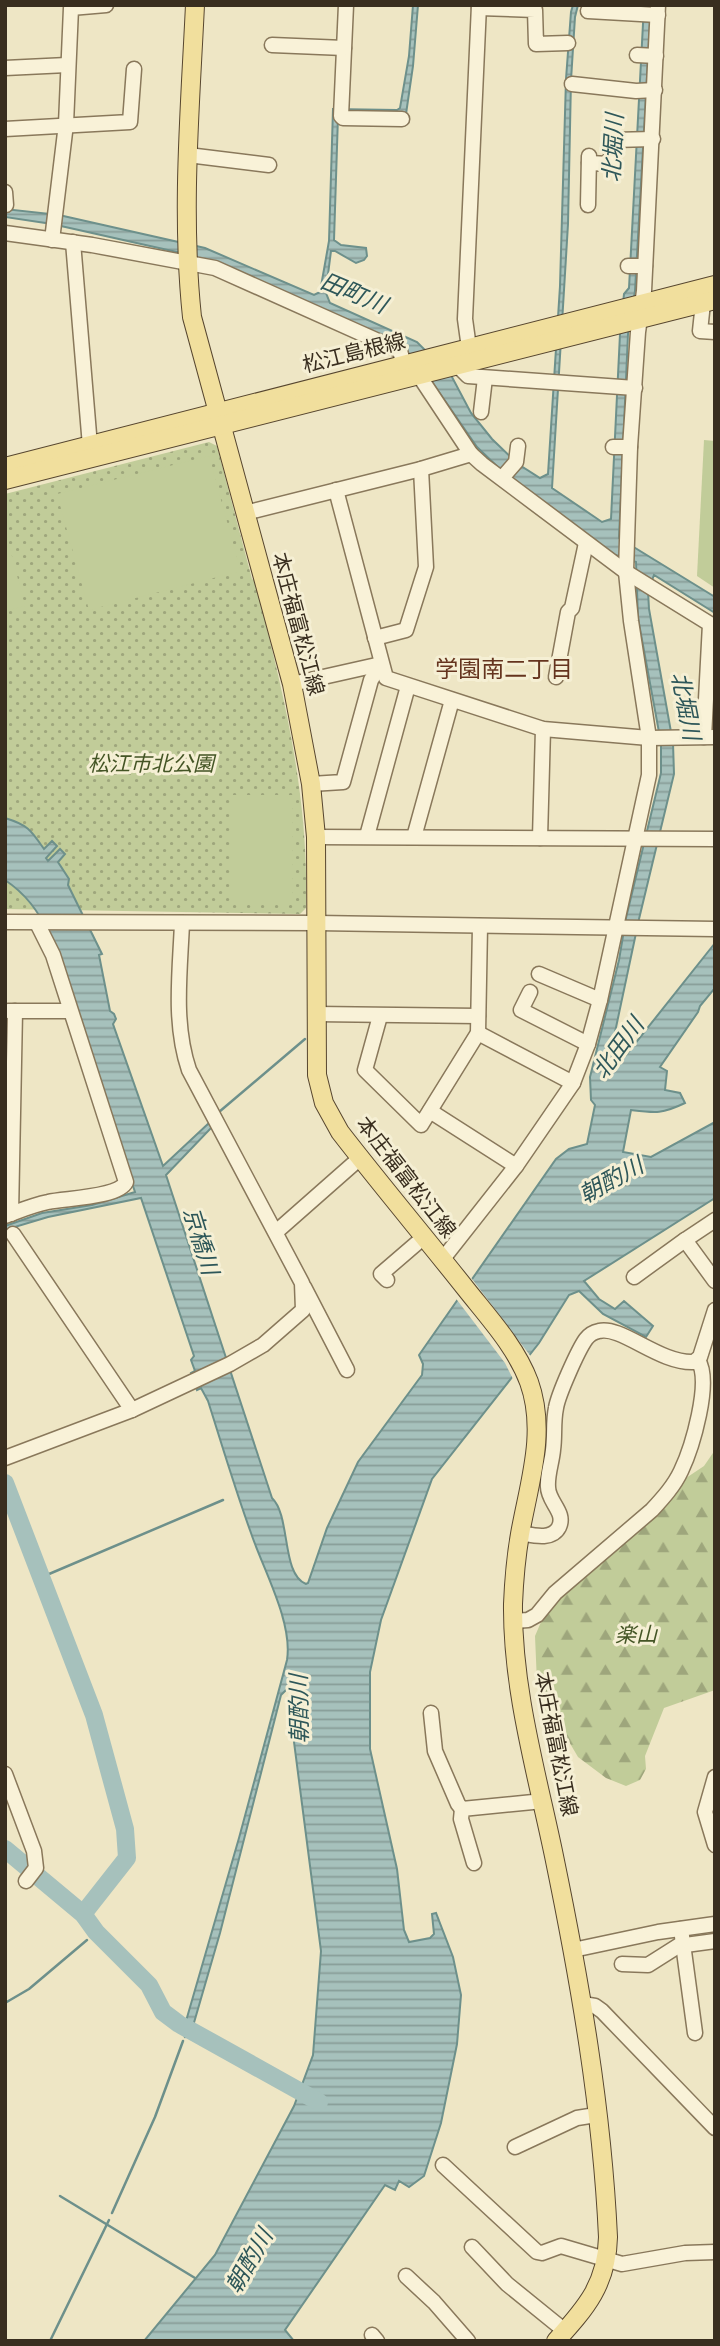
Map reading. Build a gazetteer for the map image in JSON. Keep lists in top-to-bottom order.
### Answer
{
  "streets": {
    "main road": ["松江島根線", "本庄福富松江線"]
  },
  "crossings": [
    ["松江島根線", "本庄福富松江線"]
  ],
  "districts": ["学園南二丁目"],
  "water": [
    "北堀川",
    "田町川",
    "北田川",
    "朝酌川",
    "京橋川"
  ],
  "parks": ["松江市北公園", "楽山"]
}
